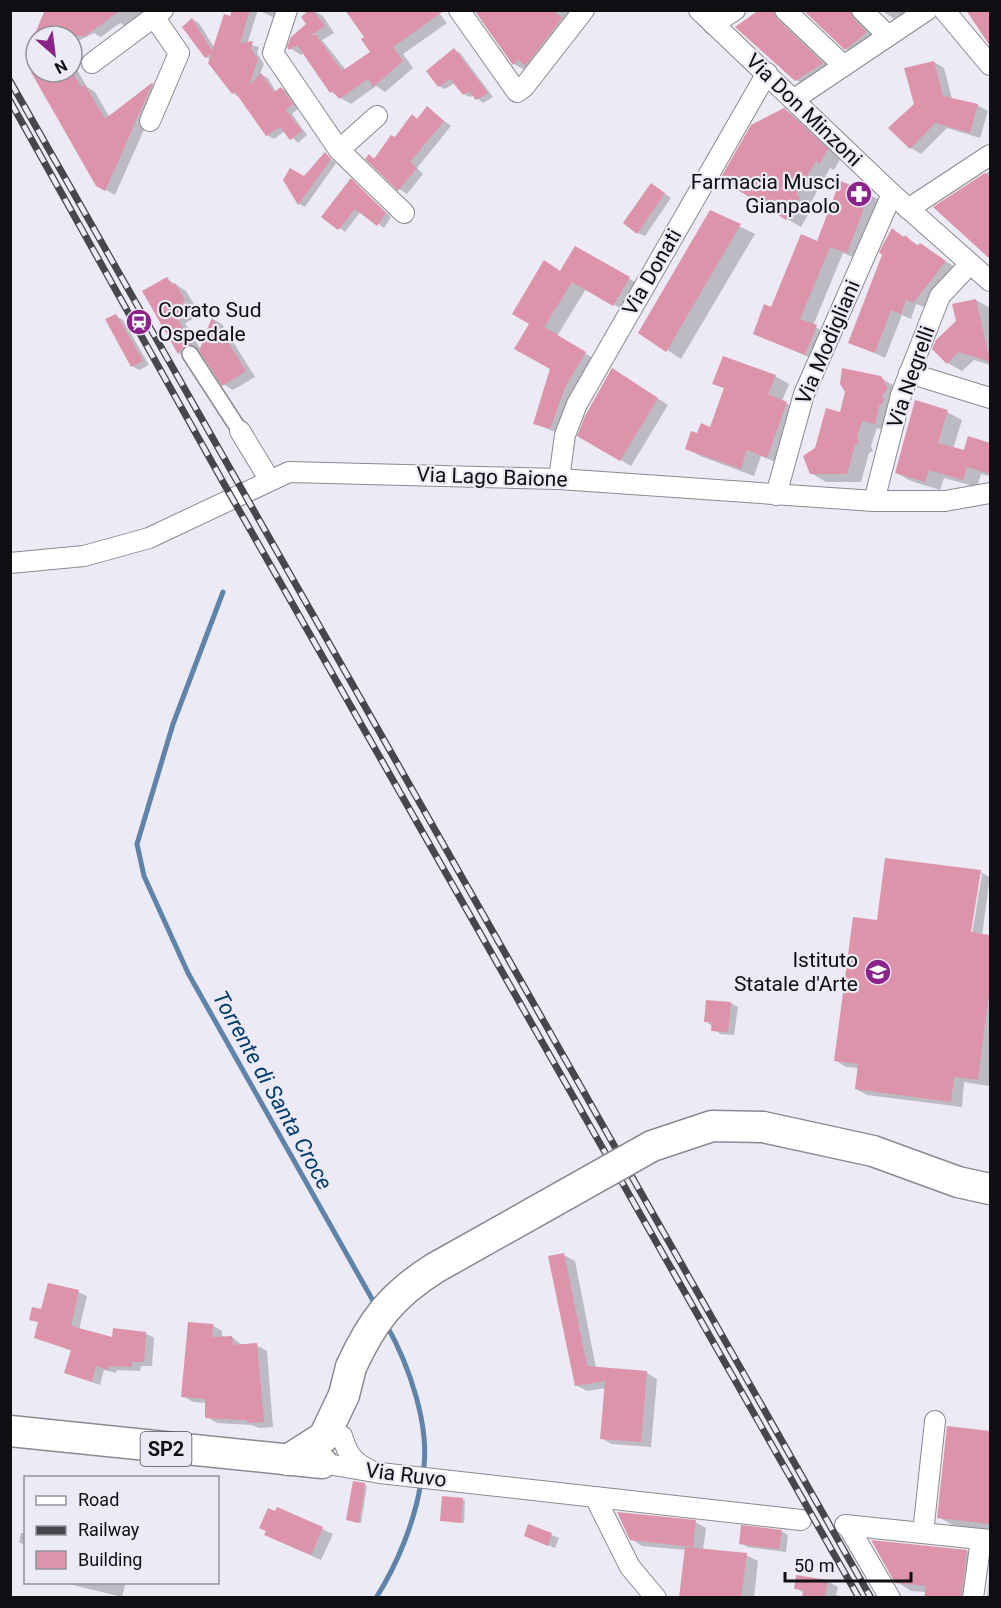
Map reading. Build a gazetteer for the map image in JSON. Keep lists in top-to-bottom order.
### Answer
{
  "streets": {
    "main road": ["SP2", "Via Ruvo"],
    "street": [
      "Via Don Minzoni",
      "Via Donati",
      "Via Modigliani",
      "Via Negrelli",
      "Via Lago Baione"
    ]
  },
  "crossings": [
    ["Via Don Minzoni", "Via Donati"],
    ["Via Don Minzoni", "Via Modigliani"],
    ["Via Don Minzoni", "Via Negrelli"],
    ["Via Donati", "Via Lago Baione"],
    ["Via Modigliani", "Via Lago Baione"],
    ["Via Negrelli", "Via Lago Baione"]
  ],
  "water": ["Torrente di Santa Croce"],
  "places": {
    "pharmacy": ["Farmacia Musci Gianpaolo"],
    "station": ["Corato Sud Ospedale"],
    "school or university": ["Istituto Statale d'Arte"]
  },
  "legend": ["Road", "Railway", "Building"],
  "scale_bar": "50 m",
  "north": "bottom right"
}
